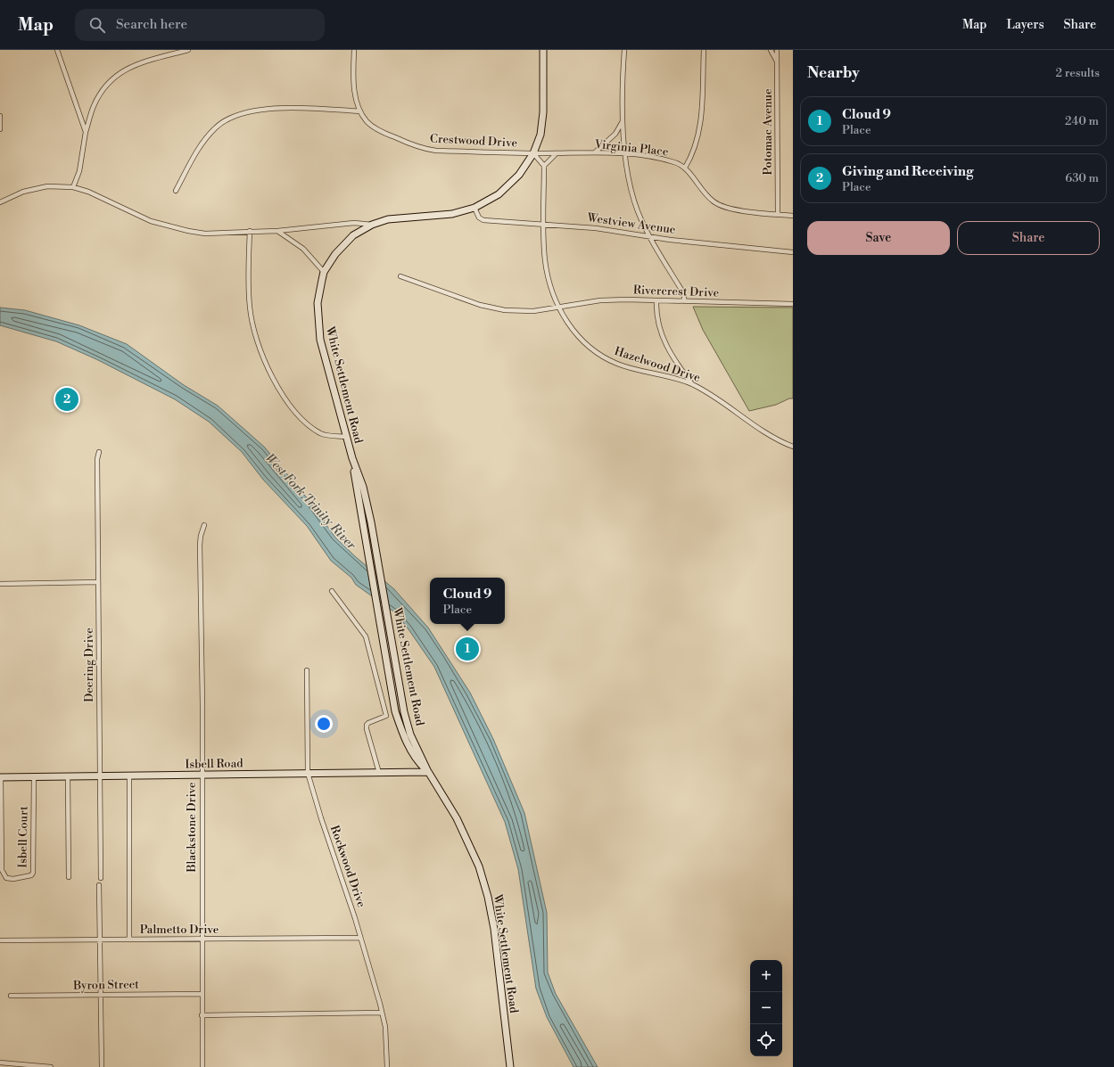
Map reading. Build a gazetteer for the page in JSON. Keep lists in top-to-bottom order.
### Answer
{
  "streets": {
    "main road": ["White Settlement Road", "Isbell Road"],
    "street": [
      "Potomac Avenue",
      "Crestwood Drive",
      "Virginia Place",
      "Westview Avenue",
      "Rivercrest Drive",
      "Hazelwood Drive",
      "Deering Drive",
      "Blackstone Drive",
      "Isbell Court",
      "Rockwood Drive",
      "Palmetto Drive",
      "Byron Street"
    ]
  },
  "crossings": [
    ["Potomac Avenue", "Virginia Place"],
    ["Crestwood Drive", "Virginia Place"],
    ["Crestwood Drive", "White Settlement Road"],
    ["Virginia Place", "White Settlement Road"],
    ["Westview Avenue", "Hazelwood Drive"],
    ["Westview Avenue", "White Settlement Road"],
    ["Rivercrest Drive", "Hazelwood Drive"],
    ["White Settlement Road", "Isbell Road"],
    ["Deering Drive", "Isbell Road"],
    ["Isbell Road", "Blackstone Drive"],
    ["Isbell Road", "Isbell Court"],
    ["Isbell Road", "Rockwood Drive"],
    ["Blackstone Drive", "Palmetto Drive"],
    ["Blackstone Drive", "Byron Street"],
    ["Rockwood Drive", "Palmetto Drive"]
  ],
  "water": ["West Fork Trinity River"],
  "page": {
    "header": "Map",
    "search": "Search here",
    "nav": ["Map", "Layers", "Share"],
    "heading": ["Nearby", "2 results"],
    "list": [
      {
        "mark": "1",
        "name": "Cloud 9",
        "note": "Place",
        "value": "240 m"
      },
      {
        "mark": "2",
        "name": "Giving and Receiving",
        "note": "Place",
        "value": "630 m"
      }
    ],
    "buttons": ["Save", "Share"],
    "pins": ["2", "1"],
    "popup": ["Cloud 9", "Place"],
    "map_buttons": ["+", "−"]
  }
}
